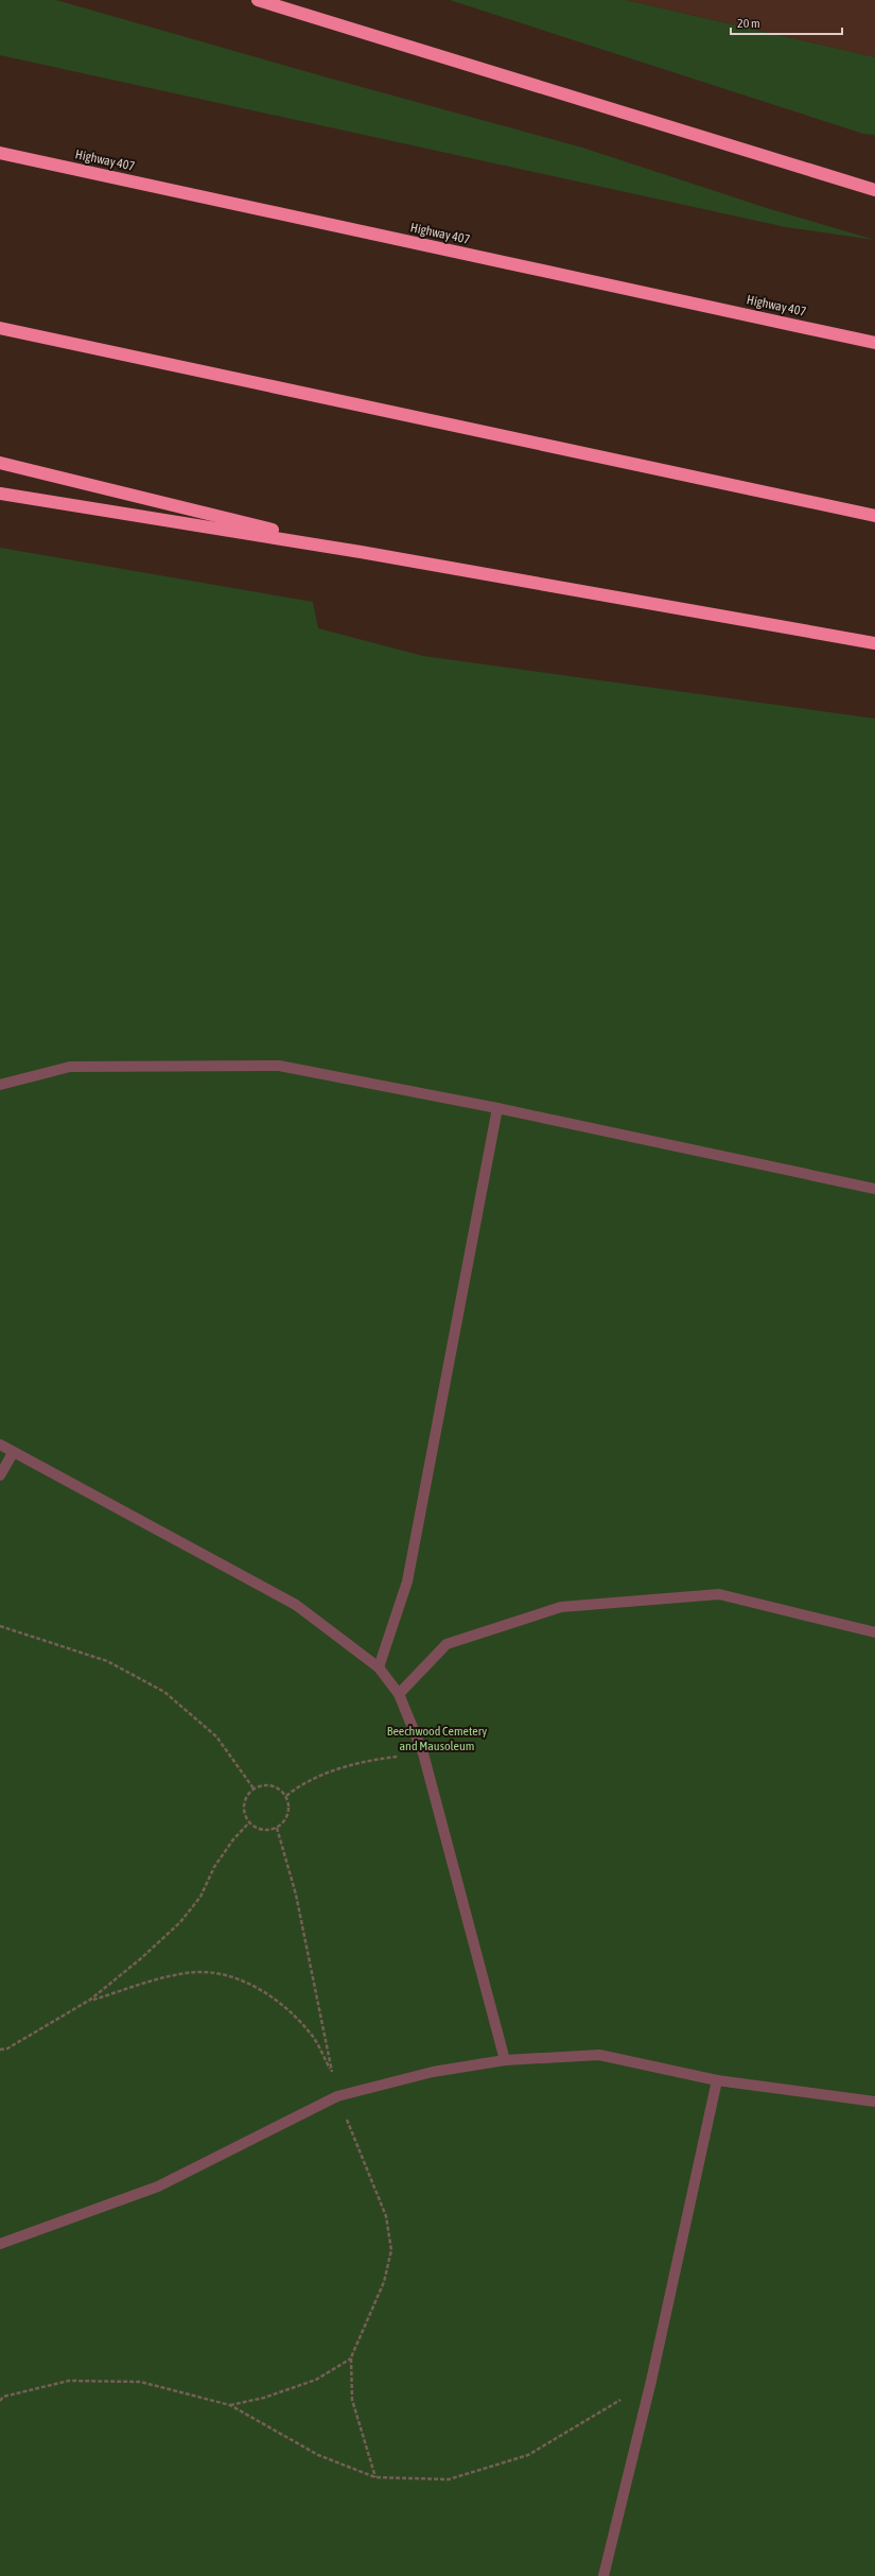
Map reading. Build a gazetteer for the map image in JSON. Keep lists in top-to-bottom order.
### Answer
{
  "streets": {
    "highway": ["Highway 407"]
  },
  "parks": ["Beechwood Cemetery and Mausoleum"],
  "scale_bar": "20 m"
}
